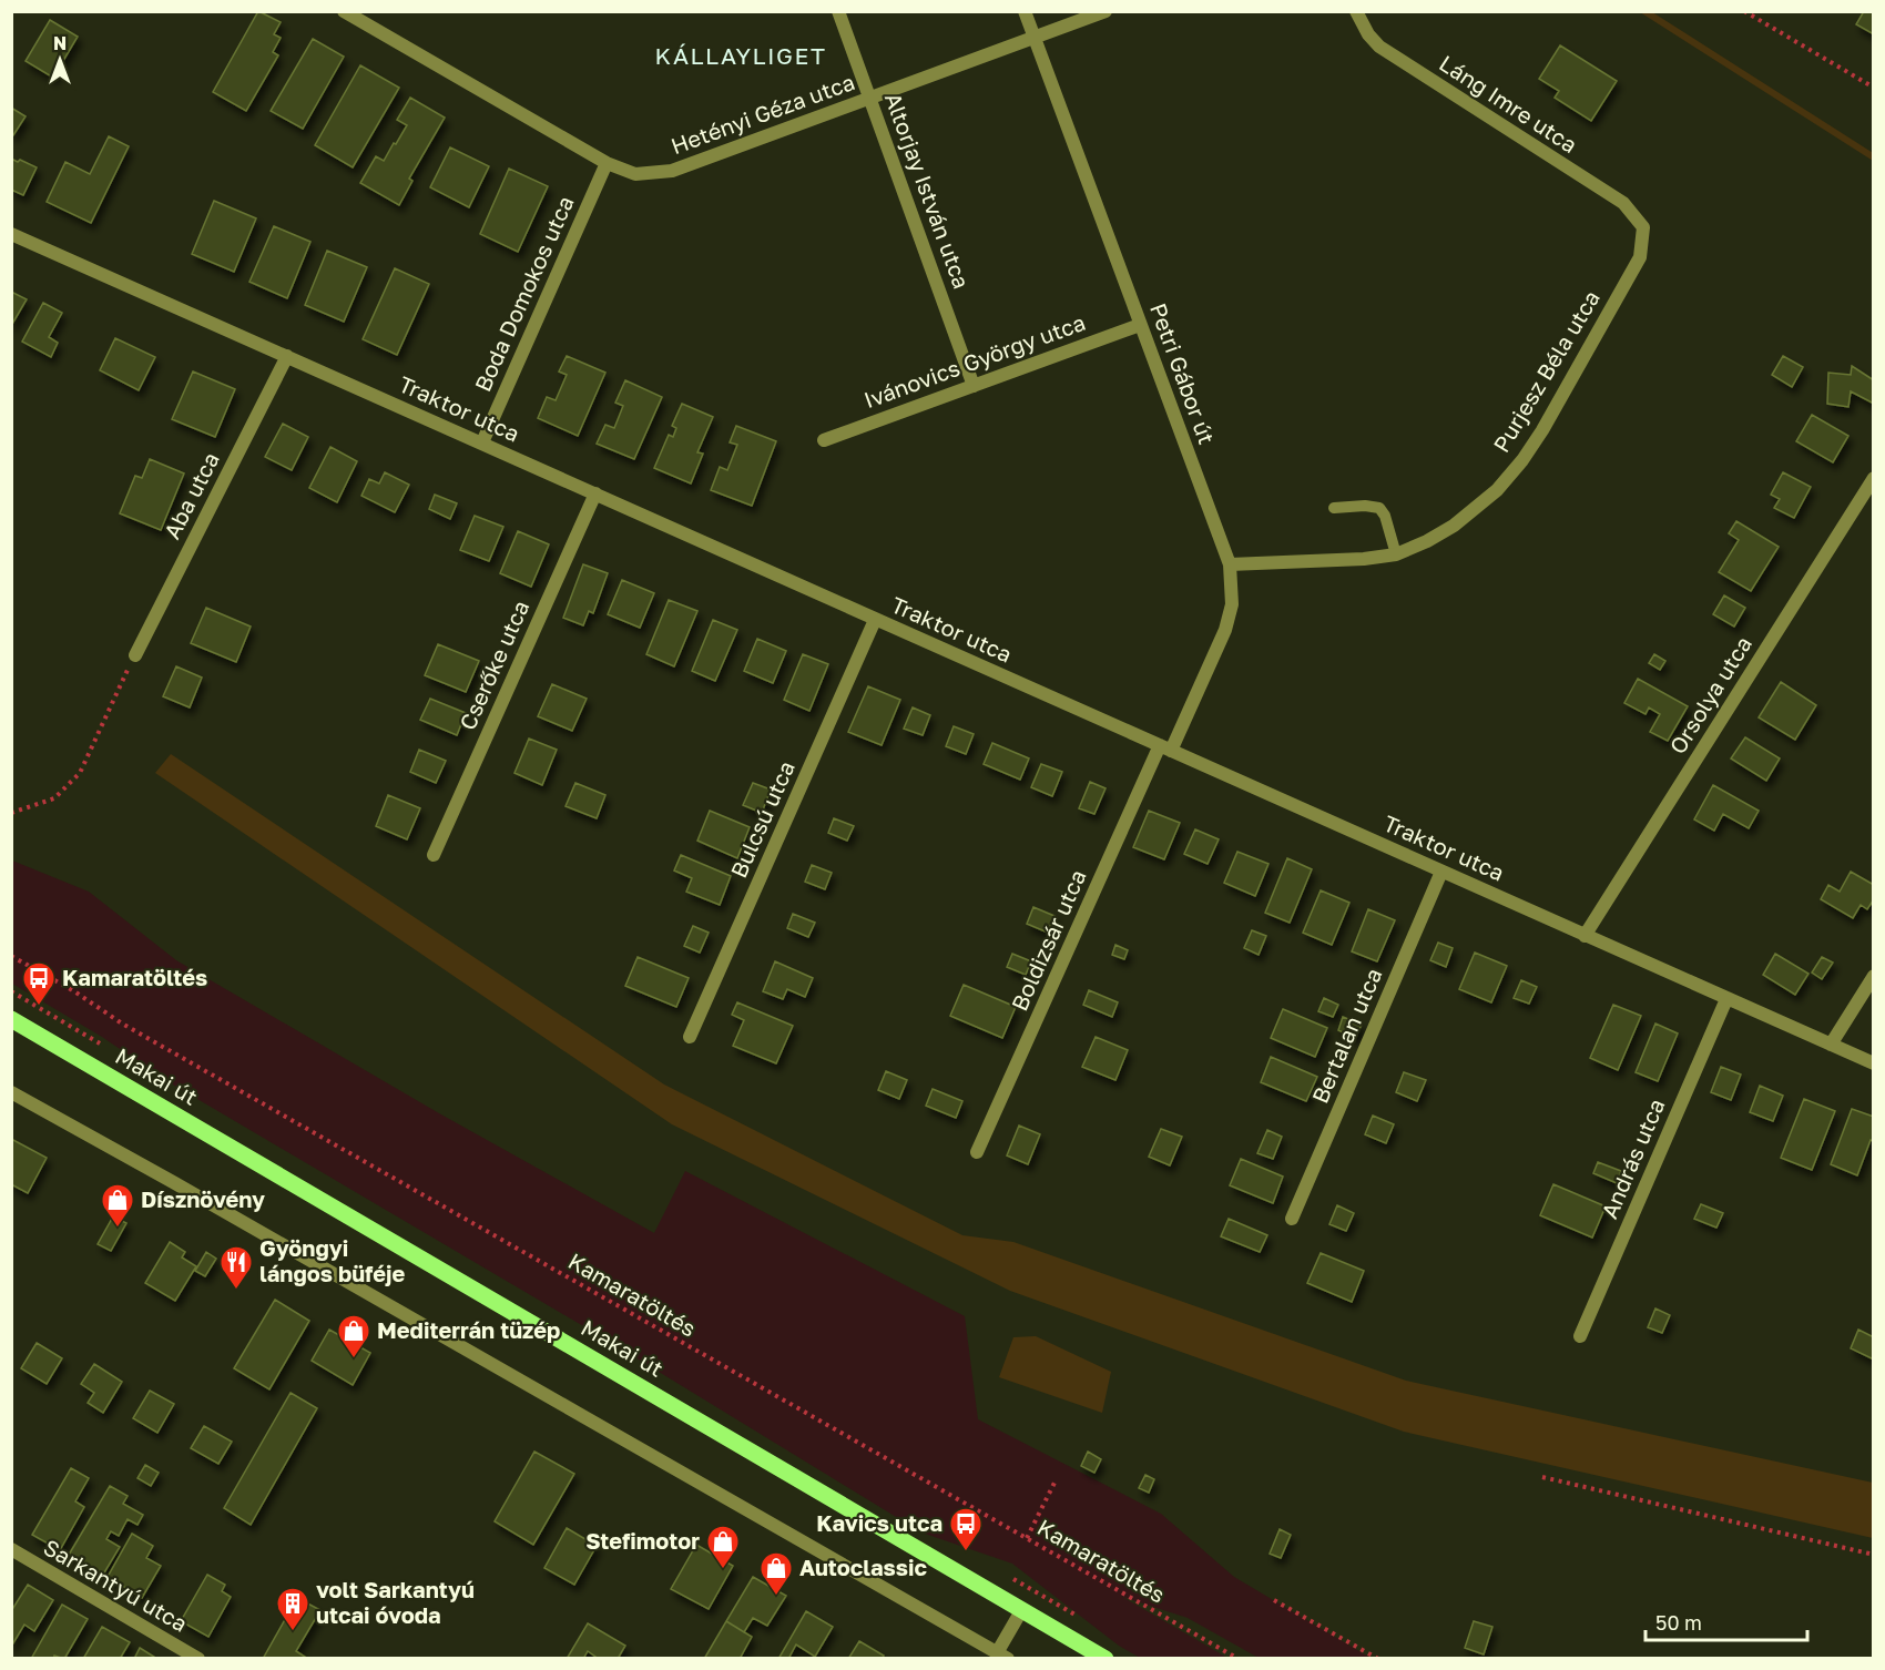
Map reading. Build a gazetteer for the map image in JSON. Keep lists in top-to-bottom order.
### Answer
{
  "streets": {
    "main road": ["Makai út"],
    "street": [
      "Láng Imre utca",
      "Hetényi Géza utca",
      "Altorjay István utca",
      "Boda Domokos utca",
      "Ivánovics György utca",
      "Purjesz Béla utca",
      "Petri Gábor út",
      "Traktor utca",
      "Aba utca",
      "Cserőke utca",
      "Orsolya utca",
      "Bulcsú utca",
      "Boldizsár utca",
      "Bertalan utca",
      "András utca",
      "Sarkantyú utca"
    ],
    "path": ["Kamaratöltés"]
  },
  "crossings": [
    ["Láng Imre utca", "Purjesz Béla utca"],
    ["Hetényi Géza utca", "Altorjay István utca"],
    ["Hetényi Géza utca", "Boda Domokos utca"],
    ["Hetényi Géza utca", "Petri Gábor út"],
    ["Altorjay István utca", "Ivánovics György utca"],
    ["Boda Domokos utca", "Traktor utca"],
    ["Ivánovics György utca", "Petri Gábor út"],
    ["Purjesz Béla utca", "Petri Gábor út"],
    ["Petri Gábor út", "Traktor utca"],
    ["Petri Gábor út", "Boldizsár utca"],
    ["Traktor utca", "Aba utca"],
    ["Traktor utca", "Cserőke utca"],
    ["Traktor utca", "Orsolya utca"],
    ["Traktor utca", "Bulcsú utca"],
    ["Traktor utca", "Boldizsár utca"],
    ["Traktor utca", "Bertalan utca"],
    ["Traktor utca", "András utca"]
  ],
  "districts": ["KÁLLAYLIGET"],
  "places": {
    "bus stop": ["Kamaratöltés", "Kavics utca"],
    "shop": [
      "Dísznövény",
      "Mediterrán tüzép",
      "Stefimotor",
      "Autoclassic"
    ],
    "restaurant": ["Gyöngyi lángos büféje"],
    "building": ["volt Sarkantyú utcai óvoda"]
  },
  "scale_bar": "50 m",
  "north": "top"
}
